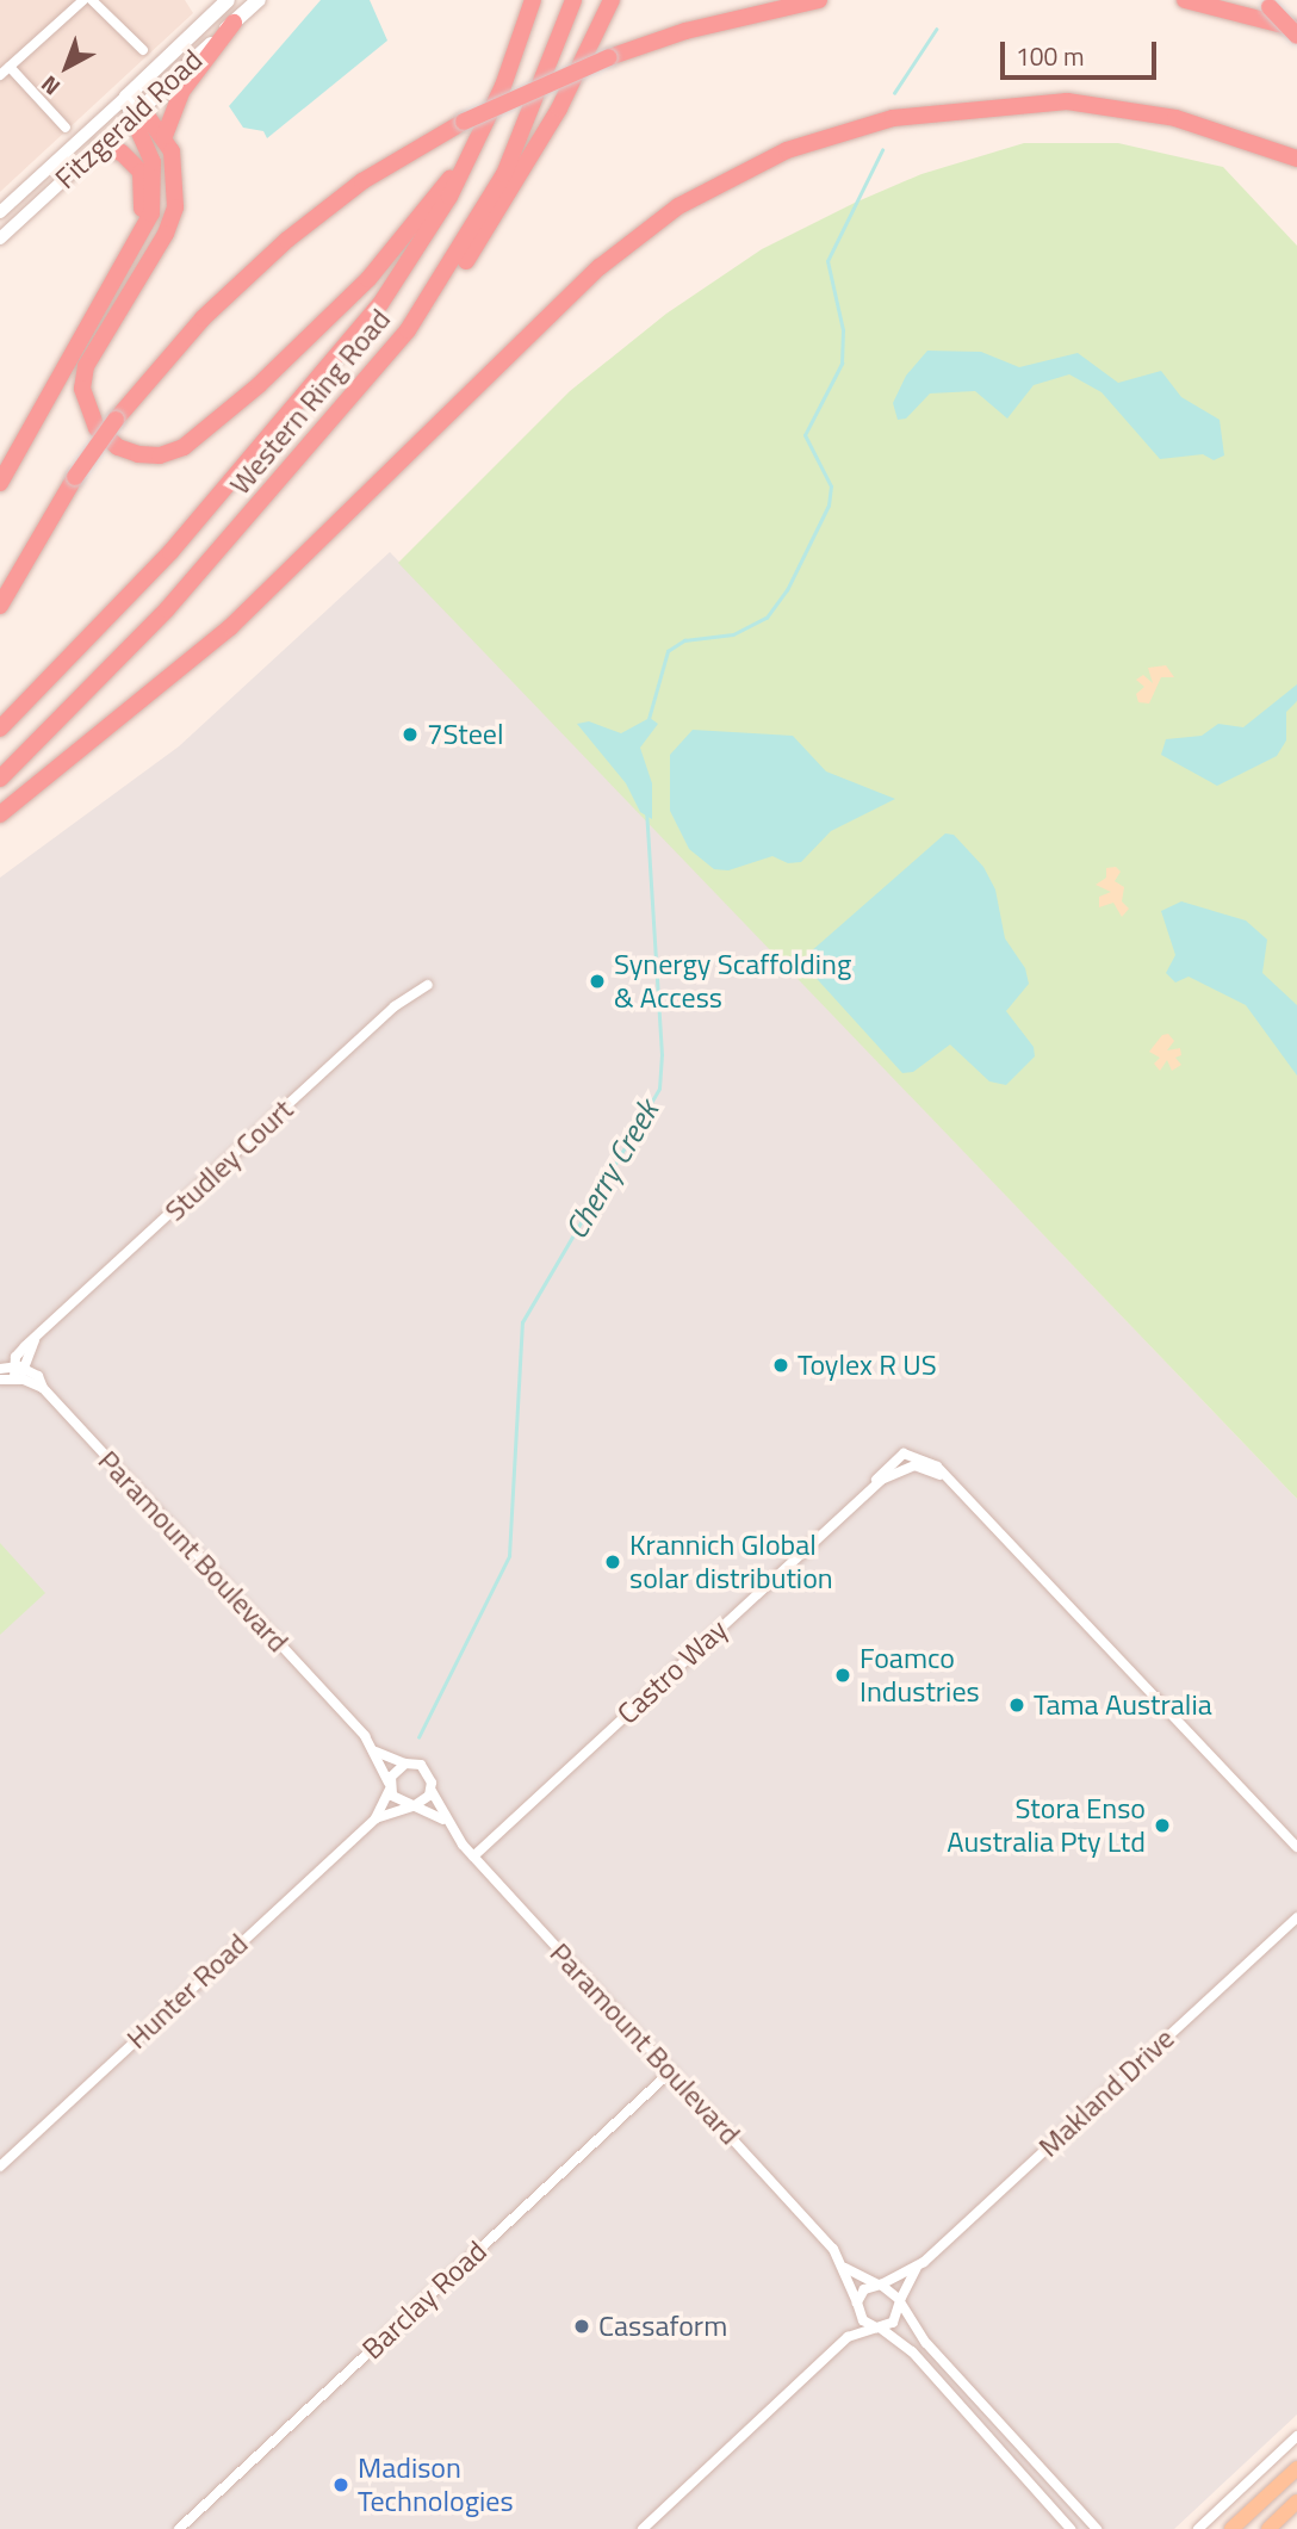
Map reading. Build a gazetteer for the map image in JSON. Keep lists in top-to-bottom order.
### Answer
{
  "streets": {
    "highway": ["Western Ring Road"],
    "main road": ["Fitzgerald Road"],
    "street": [
      "Studley Court",
      "Paramount Boulevard",
      "Castro Way",
      "Hunter Road",
      "Makland Drive",
      "Barclay Road"
    ]
  },
  "crossings": [
    ["Studley Court", "Paramount Boulevard"],
    ["Paramount Boulevard", "Castro Way"],
    ["Paramount Boulevard", "Hunter Road"],
    ["Paramount Boulevard", "Makland Drive"],
    ["Paramount Boulevard", "Barclay Road"]
  ],
  "water": ["Cherry Creek"],
  "places": [
    "7Steel",
    "Synergy Scaffolding & Access",
    "Toylex R US",
    "Krannich Global solar distribution",
    "Foamco Industries",
    "Tama Australia",
    "Stora Enso Australia Pty Ltd",
    "Cassaform",
    "Madison Technologies"
  ],
  "scale_bar": "100 m",
  "north": "bottom left"
}
